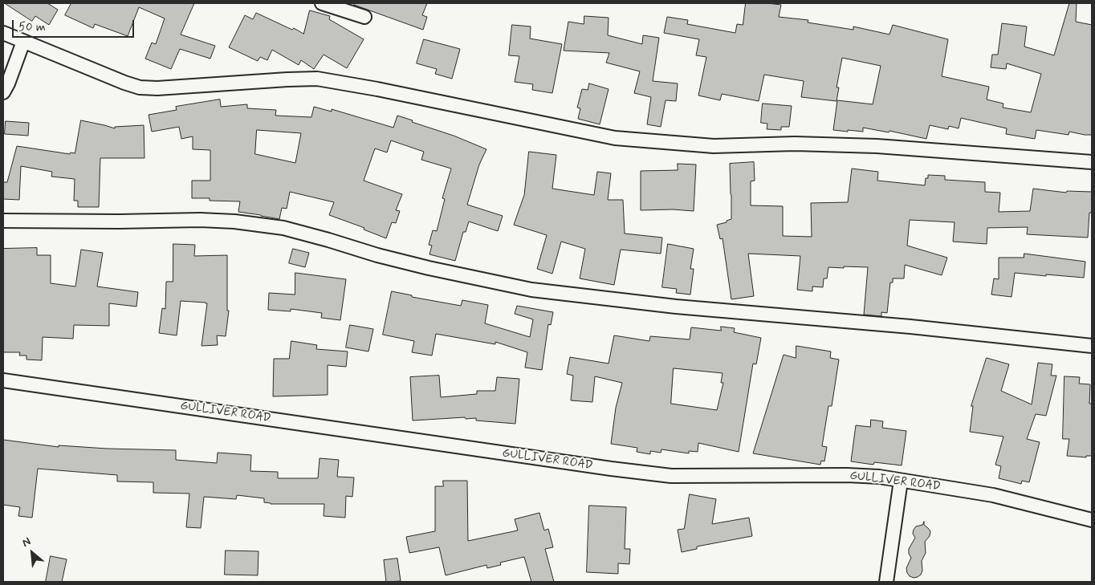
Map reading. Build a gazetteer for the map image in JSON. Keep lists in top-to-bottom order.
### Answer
{
  "streets": {
    "street": ["GULLIVER ROAD"]
  },
  "scale_bar": "50 m",
  "north": "top left"
}
